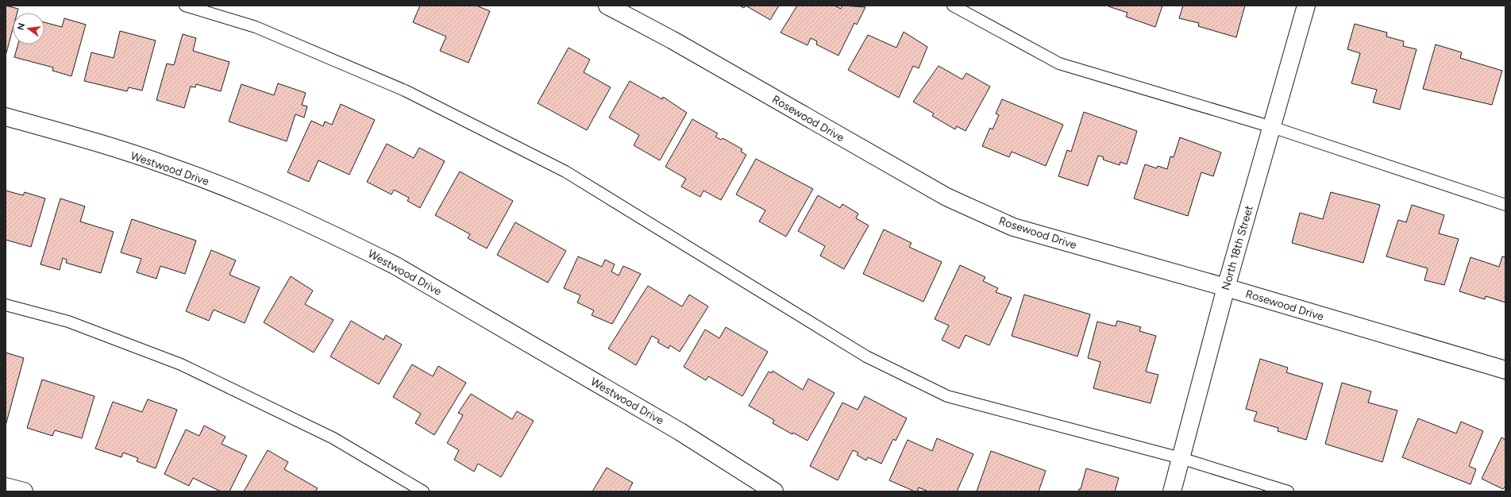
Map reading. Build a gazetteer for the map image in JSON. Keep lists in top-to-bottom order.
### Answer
{
  "streets": {
    "street": ["Rosewood Drive", "Westwood Drive", "North 18th Street"]
  },
  "crossings": [
    ["Rosewood Drive", "North 18th Street"]
  ],
  "north": "left"
}
